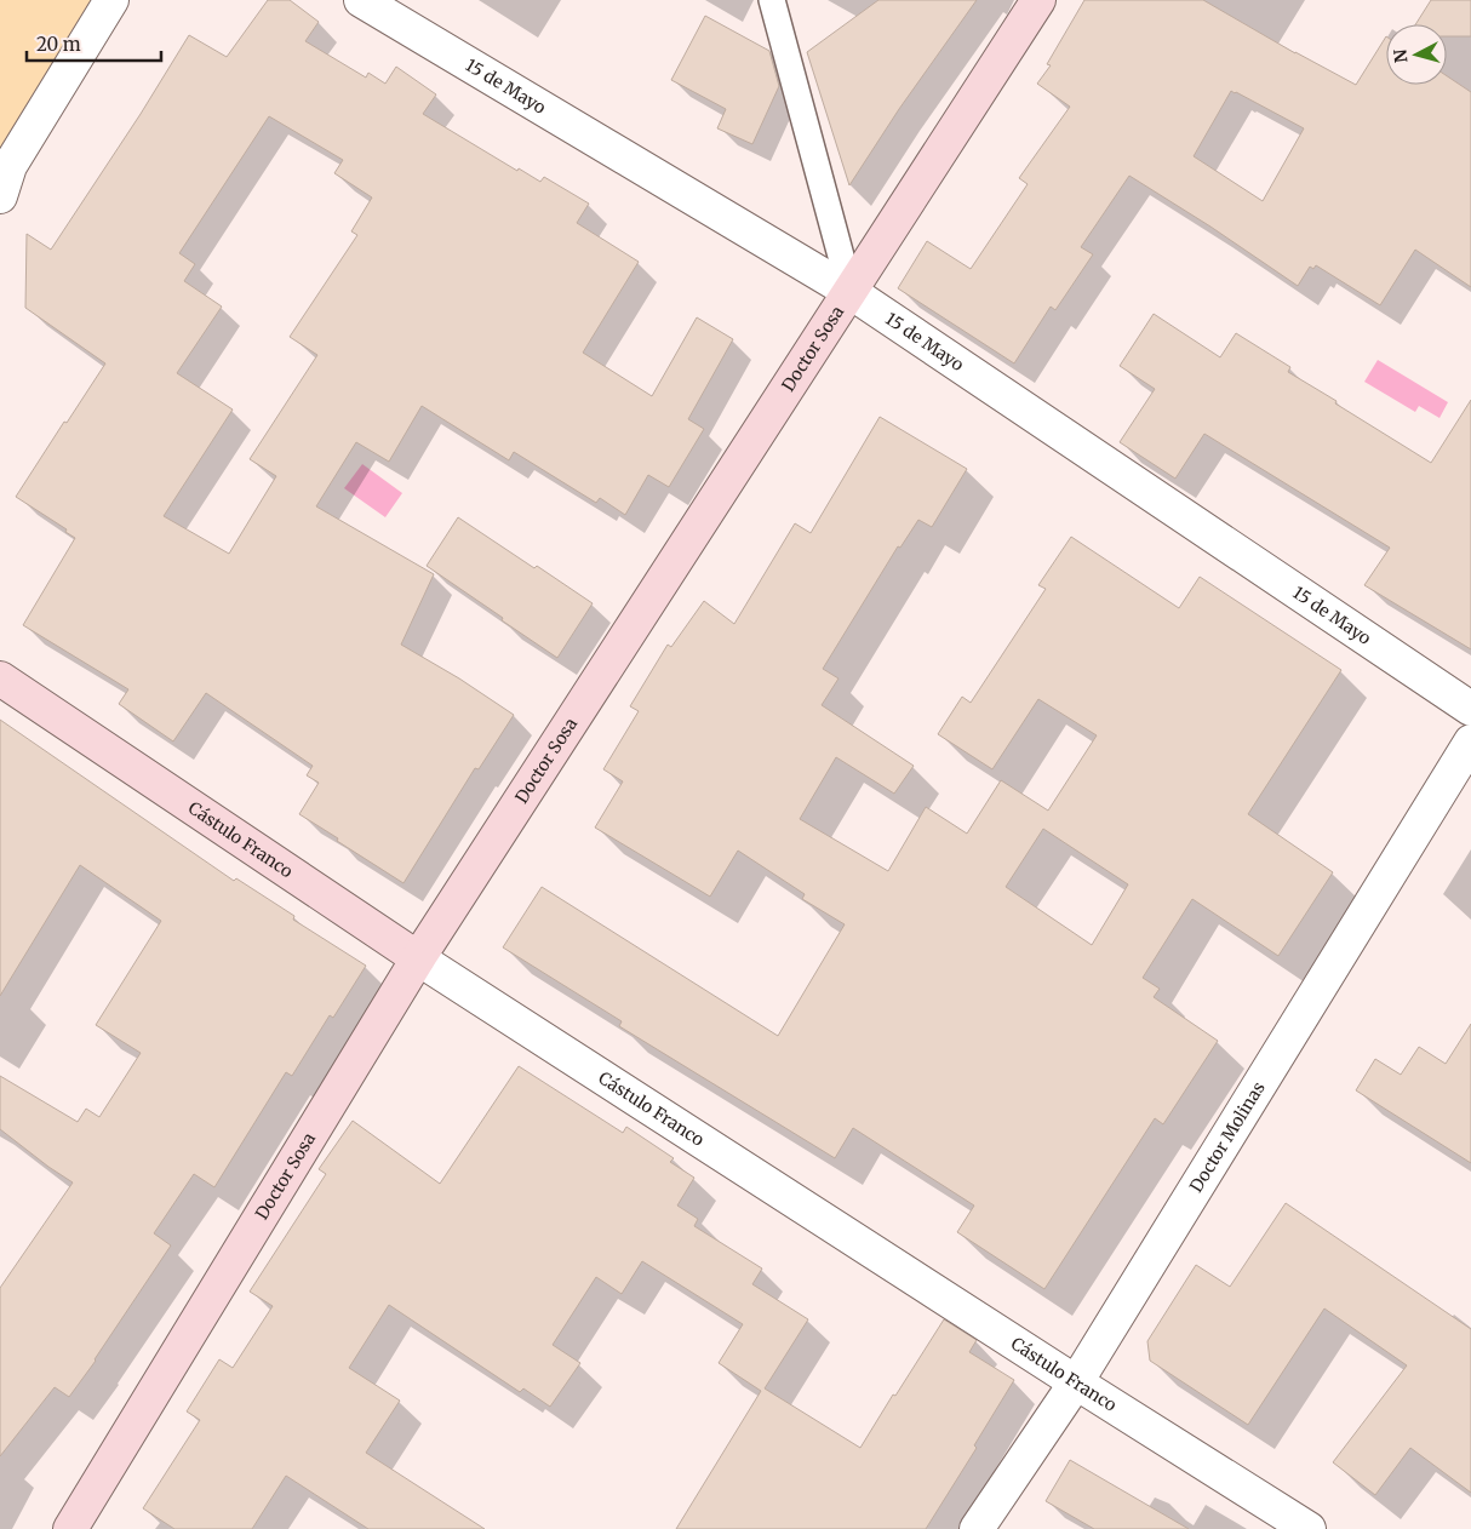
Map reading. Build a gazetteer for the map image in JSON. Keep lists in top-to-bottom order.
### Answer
{
  "streets": {
    "street": [
      "15 de Mayo",
      "Doctor Sosa",
      "Cástulo Franco",
      "Doctor Molinas"
    ]
  },
  "crossings": [
    ["15 de Mayo", "Doctor Sosa"],
    ["Doctor Sosa", "Cástulo Franco"],
    ["Cástulo Franco", "Doctor Molinas"]
  ],
  "scale_bar": "20 m",
  "north": "left"
}
